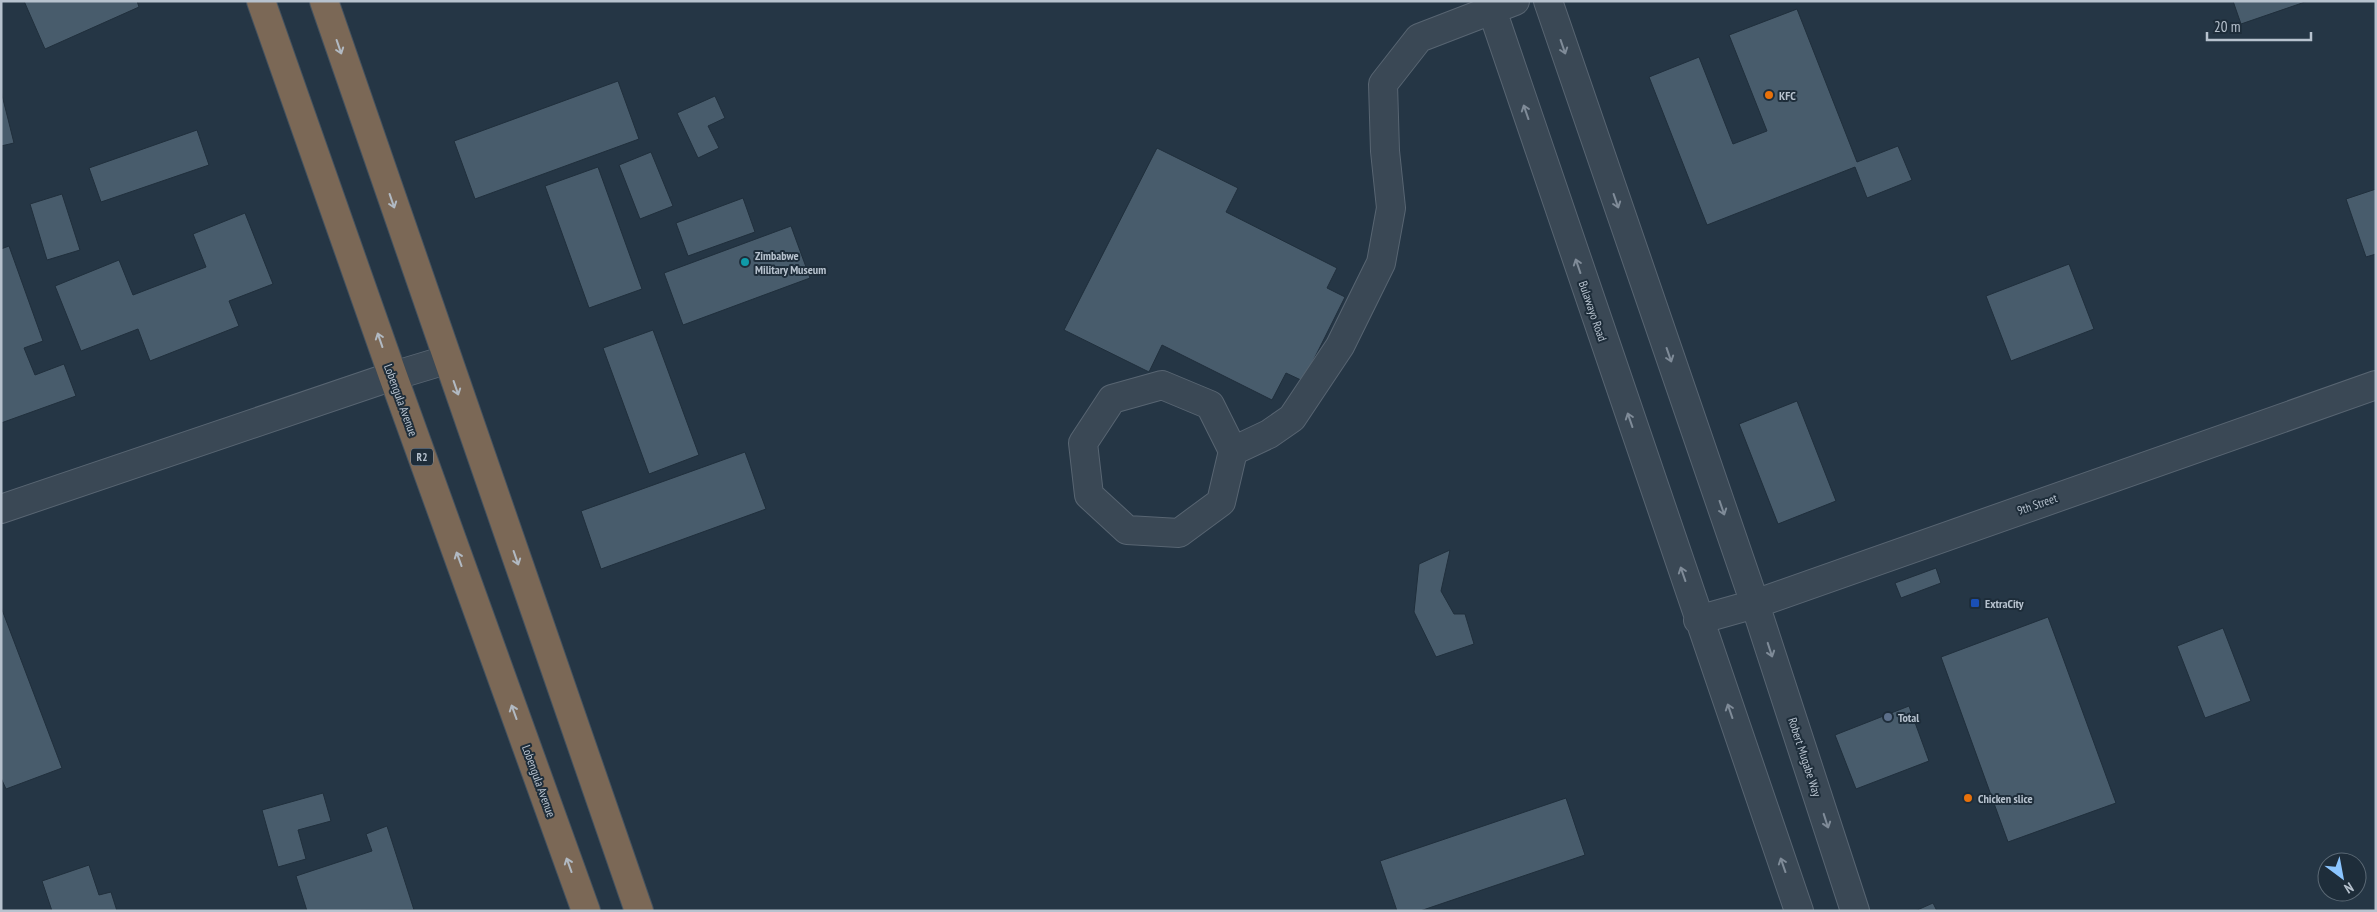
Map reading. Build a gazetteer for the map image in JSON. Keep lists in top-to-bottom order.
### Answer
{
  "streets": {
    "highway": ["Lobengula Avenue", "R2"],
    "street": ["Bulawayo Road", "9th Street", "Robert Mugabe Way"]
  },
  "crossings": [
    ["Bulawayo Road", "9th Street"],
    ["9th Street", "Robert Mugabe Way"]
  ],
  "places": {
    "other": [
      "KFC",
      "Zimbabwe Military Museum",
      "Total",
      "Chicken slice"
    ],
    "transit": ["ExtraCity"]
  },
  "scale_bar": "20 m",
  "north": "bottom right"
}
